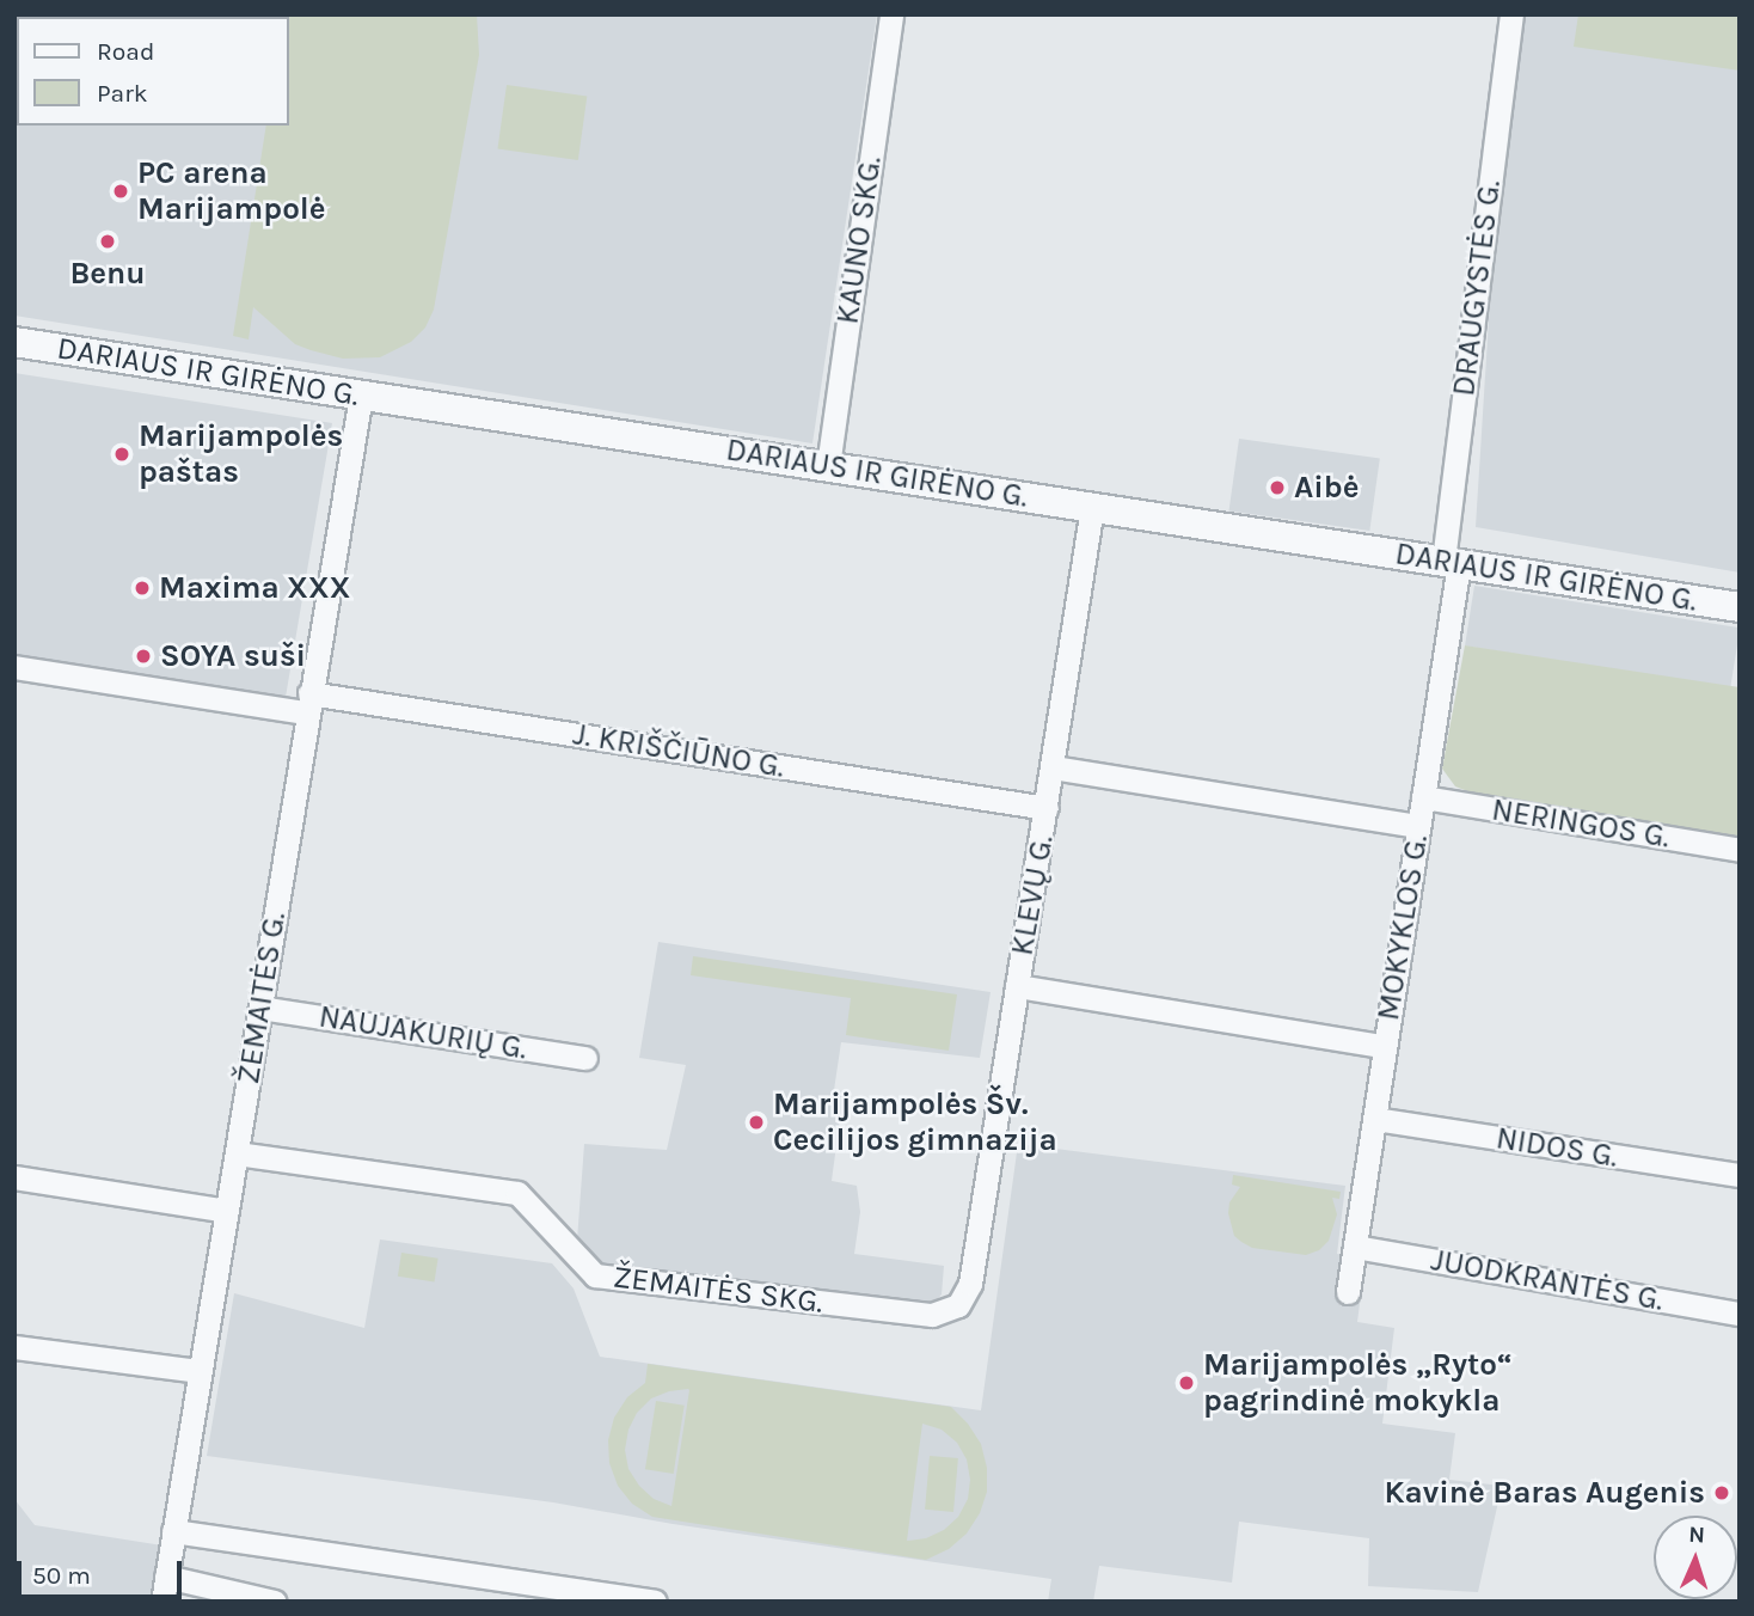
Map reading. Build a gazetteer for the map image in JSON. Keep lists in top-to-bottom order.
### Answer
{
  "streets": {
    "street": [
      "KAUNO SKG.",
      "DRAUGYSTĖS G.",
      "DARIAUS IR GIRĖNO G.",
      "J. KRIŠČIŪNO G.",
      "NERINGOS G.",
      "KLEVŲ G.",
      "MOKYKLOS G.",
      "ŽEMAITĖS G.",
      "NAUJAKURIŲ G.",
      "NIDOS G.",
      "JUODKRANTĖS G.",
      "ŽEMAITĖS SKG."
    ]
  },
  "crossings": [
    ["KAUNO SKG.", "DARIAUS IR GIRĖNO G."],
    ["DRAUGYSTĖS G.", "DARIAUS IR GIRĖNO G."],
    ["DRAUGYSTĖS G.", "MOKYKLOS G."],
    ["DARIAUS IR GIRĖNO G.", "KLEVŲ G."],
    ["DARIAUS IR GIRĖNO G.", "MOKYKLOS G."],
    ["DARIAUS IR GIRĖNO G.", "ŽEMAITĖS G."],
    ["J. KRIŠČIŪNO G.", "KLEVŲ G."],
    ["J. KRIŠČIŪNO G.", "ŽEMAITĖS G."],
    ["NERINGOS G.", "MOKYKLOS G."],
    ["KLEVŲ G.", "ŽEMAITĖS SKG."],
    ["MOKYKLOS G.", "NIDOS G."],
    ["MOKYKLOS G.", "JUODKRANTĖS G."],
    ["ŽEMAITĖS G.", "NAUJAKURIŲ G."],
    ["ŽEMAITĖS G.", "ŽEMAITĖS SKG."]
  ],
  "places": [
    "PC arena Marijampolė",
    "Benu",
    "Marijampolės paštas",
    "Aibė",
    "Maxima XXX",
    "SOYA suši",
    "Marijampolės Šv. Cecilijos gimnazija",
    "Marijampolės „Ryto“ pagrindinė mokykla",
    "Kavinė Baras Augenis"
  ],
  "legend": ["Road", "Park"],
  "scale_bar": "50 m",
  "north": "top"
}
